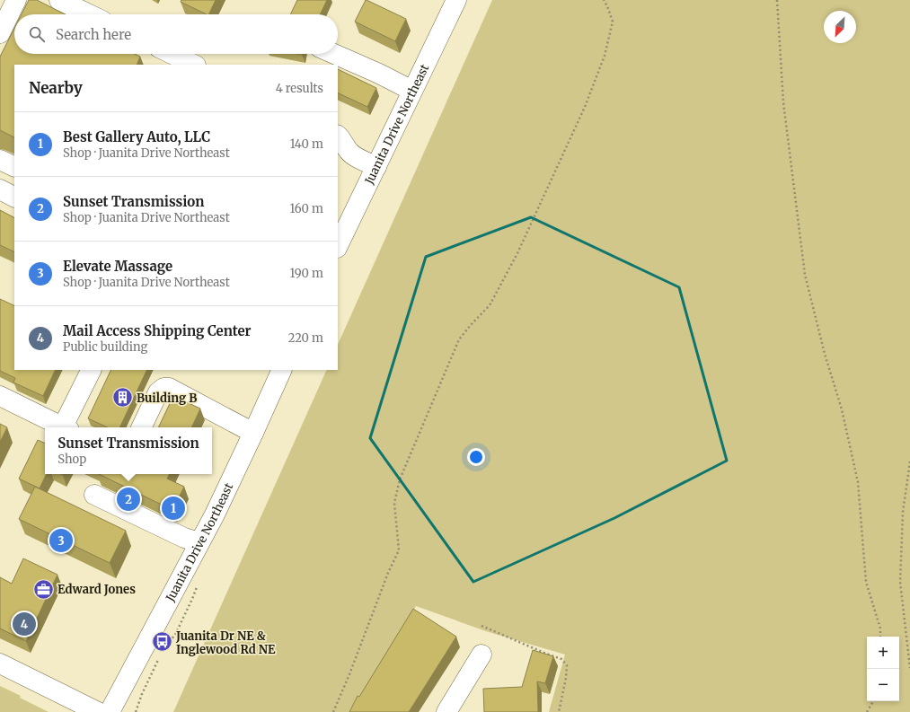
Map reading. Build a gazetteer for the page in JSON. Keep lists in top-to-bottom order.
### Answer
{
  "streets": {
    "main road": ["Juanita Drive Northeast"]
  },
  "places": {
    "building": ["Building B"],
    "office": ["Edward Jones"],
    "bus stop": ["Juanita Dr NE & Inglewood Rd NE"]
  },
  "north": "bottom left",
  "page": {
    "search": "Search here",
    "heading": ["Nearby", "4 results"],
    "list": [
      {
        "mark": "1",
        "name": "Best Gallery Auto, LLC",
        "note": "Shop · Juanita Drive Northeast",
        "value": "140 m"
      },
      {
        "mark": "2",
        "name": "Sunset Transmission",
        "note": "Shop · Juanita Drive Northeast",
        "value": "160 m"
      },
      {
        "mark": "3",
        "name": "Elevate Massage",
        "note": "Shop · Juanita Drive Northeast",
        "value": "190 m"
      },
      {
        "mark": "4",
        "name": "Mail Access Shipping Center",
        "note": "Public building",
        "value": "220 m"
      }
    ],
    "popup": ["Sunset Transmission", "Shop"],
    "pins": [
      "2",
      "1",
      "3",
      "4"
    ],
    "map_buttons": ["+", "−"]
  }
}
